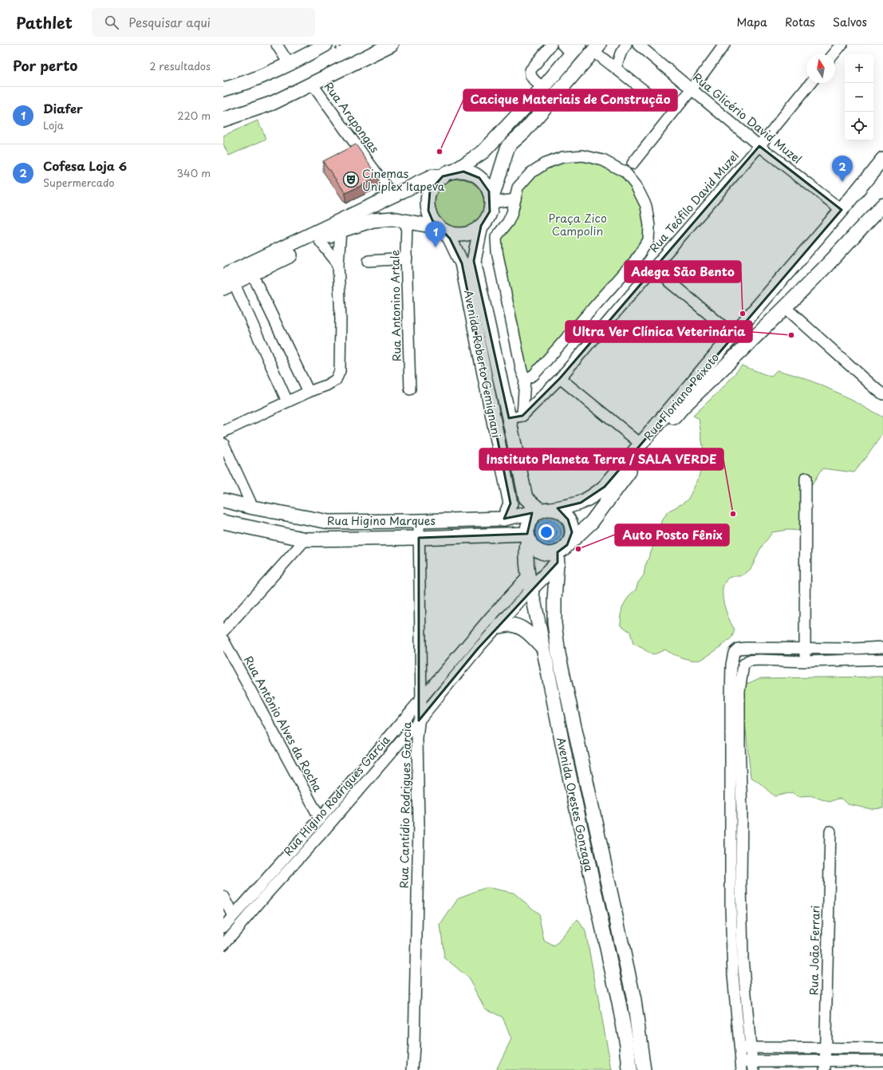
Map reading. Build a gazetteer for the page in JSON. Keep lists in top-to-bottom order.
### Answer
{
  "streets": {
    "main road": [
      "Avenida Roberto Gemignani",
      "Rua Floriano Peixoto",
      "Rua Higino Marques",
      "Avenida Orestes Gonzaga"
    ],
    "street": [
      "Rua Arapongas",
      "Rua Glicério David Muzel",
      "Rua Teófilo David Muzel",
      "Rua Antonino Artale",
      "Rua Antônio Alves da Rocha",
      "Rua Higino Rodrigues Garcia",
      "Rua Cantídio Rodrigues Garcia",
      "Rua João Ferrari"
    ]
  },
  "crossings": [
    ["Rua Glicério David Muzel", "Rua Teófilo David Muzel"],
    ["Rua Glicério David Muzel", "Rua Floriano Peixoto"],
    ["Avenida Roberto Gemignani", "Rua Floriano Peixoto"],
    ["Avenida Roberto Gemignani", "Rua Higino Marques"],
    ["Avenida Roberto Gemignani", "Avenida Orestes Gonzaga"],
    ["Rua Floriano Peixoto", "Rua Higino Marques"],
    ["Rua Floriano Peixoto", "Avenida Orestes Gonzaga"],
    ["Rua Higino Marques", "Avenida Orestes Gonzaga"],
    ["Rua Higino Marques", "Rua Cantídio Rodrigues Garcia"],
    ["Rua Antônio Alves da Rocha", "Rua Higino Rodrigues Garcia"],
    ["Rua Higino Rodrigues Garcia", "Avenida Orestes Gonzaga"],
    ["Rua Higino Rodrigues Garcia", "Rua Cantídio Rodrigues Garcia"]
  ],
  "parks": ["Praça Zico Campolin"],
  "places": {
    "other": [
      "Cacique Materiais de Construção",
      "Adega São Bento",
      "Ultra Ver Clínica Veterinária",
      "Instituto Planeta Terra / SALA VERDE",
      "Auto Posto Fênix"
    ],
    "theatre": ["Cinemas Uniplex Itapeva"]
  },
  "north": "top",
  "page": {
    "header": "Pathlet",
    "search": "Pesquisar aqui",
    "nav": ["Mapa", "Rotas", "Salvos"],
    "heading": ["Por perto", "2 resultados"],
    "map_buttons": ["+", "−"],
    "list": [
      {
        "mark": "1",
        "name": "Diafer",
        "note": "Loja",
        "value": "220 m"
      },
      {
        "mark": "2",
        "name": "Cofesa Loja 6",
        "note": "Supermercado",
        "value": "340 m"
      }
    ],
    "pins": ["2", "1"]
  }
}
